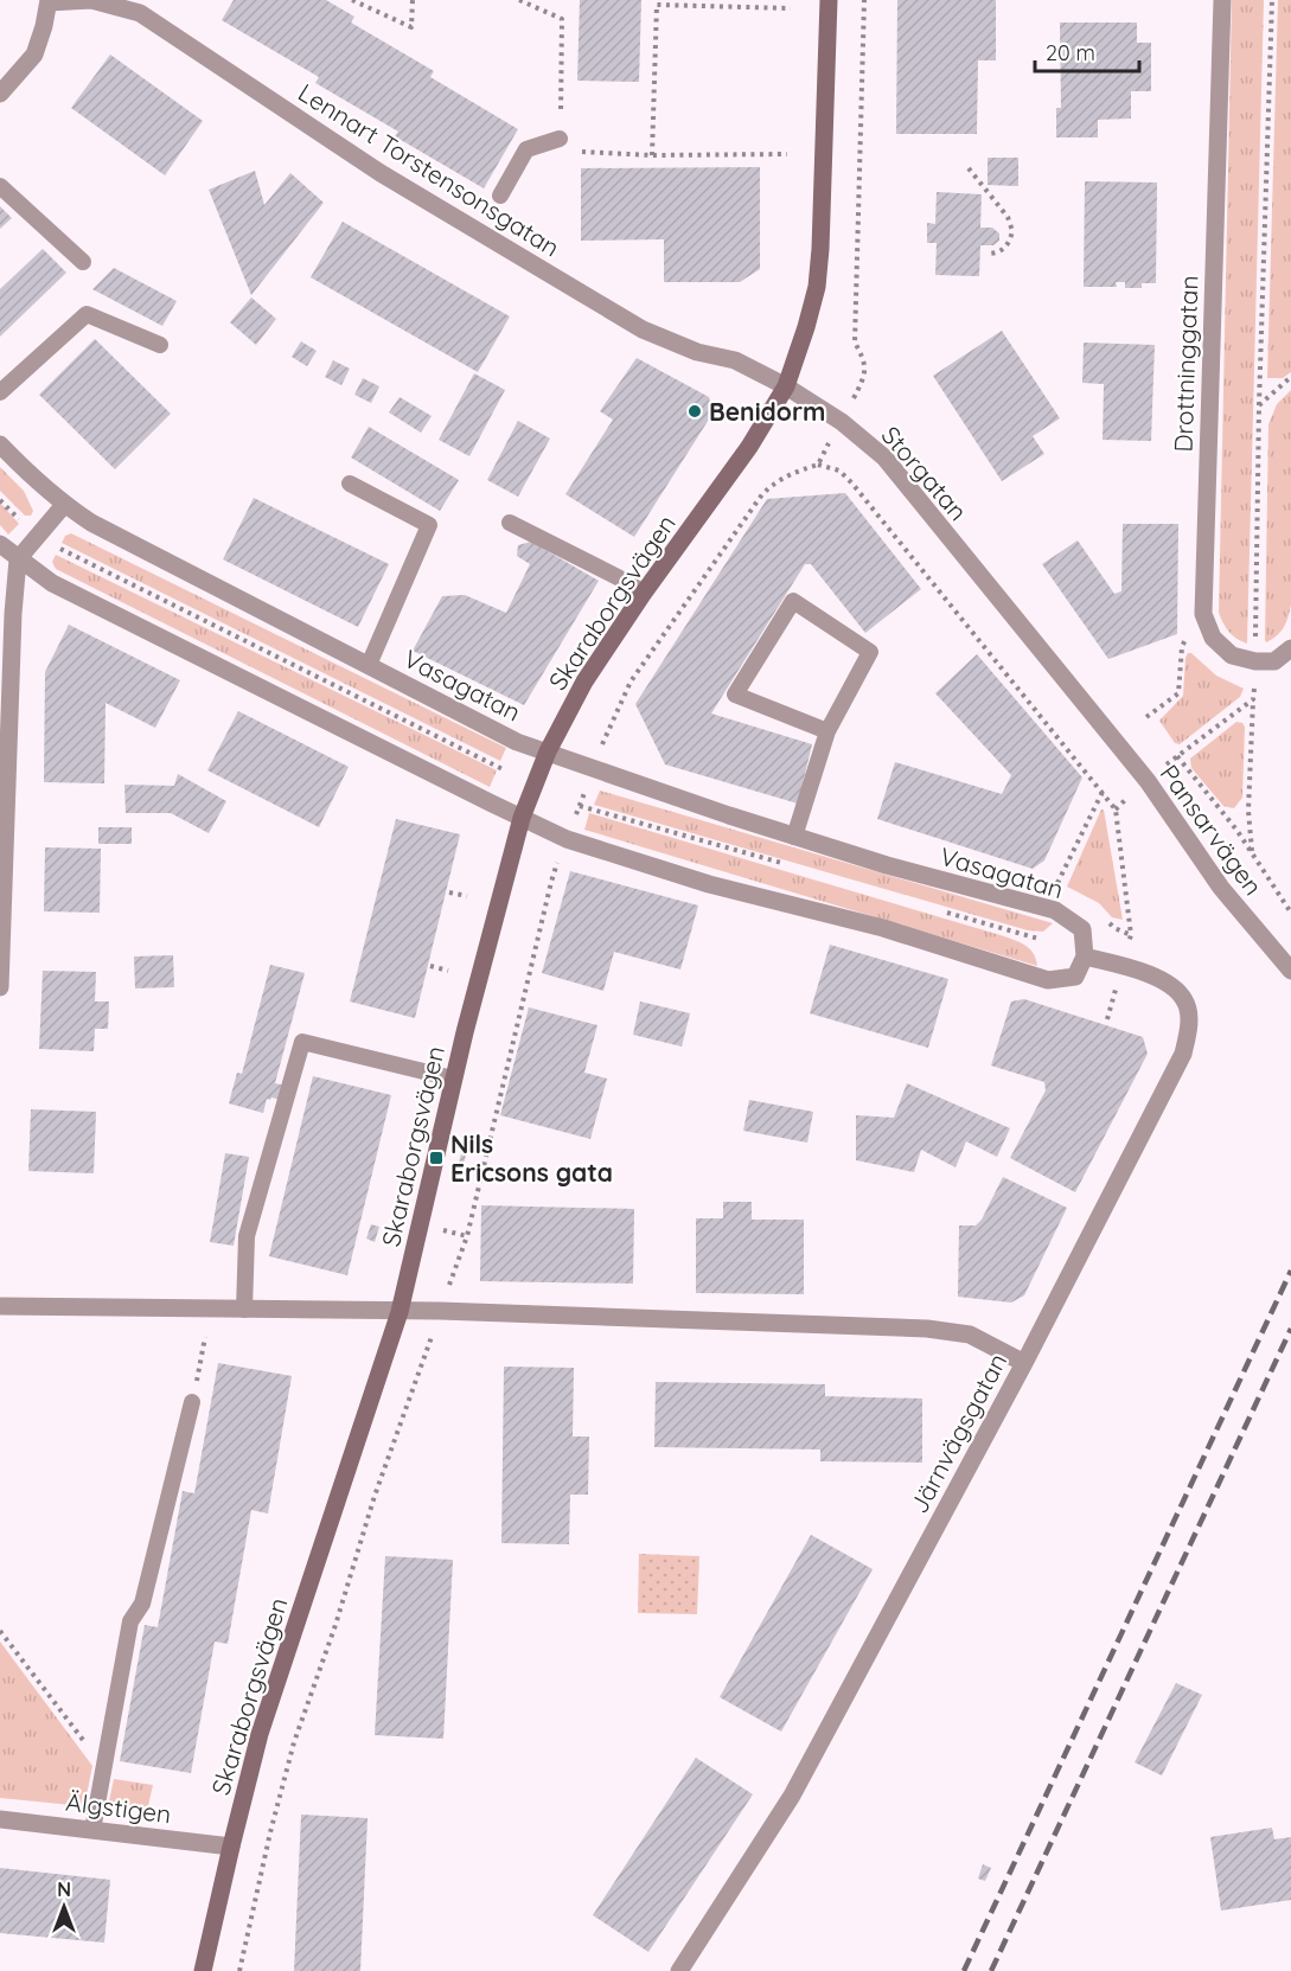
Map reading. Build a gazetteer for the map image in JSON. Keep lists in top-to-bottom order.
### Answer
{
  "streets": {
    "street": [
      "Lennart Torstensonsgatan",
      "Drottninggatan",
      "Storgatan",
      "Skaraborgsvägen",
      "Vasagatan",
      "Pansarvägen",
      "Järnvägsgatan",
      "Älgstigen"
    ]
  },
  "crossings": [
    ["Lennart Torstensonsgatan", "Storgatan"],
    ["Lennart Torstensonsgatan", "Skaraborgsvägen"],
    ["Storgatan", "Skaraborgsvägen"],
    ["Storgatan", "Pansarvägen"],
    ["Skaraborgsvägen", "Vasagatan"],
    ["Skaraborgsvägen", "Älgstigen"],
    ["Vasagatan", "Järnvägsgatan"]
  ],
  "places": {
    "other": ["Benidorm"],
    "transit": ["Nils Ericsons gata"]
  },
  "scale_bar": "20 m",
  "north": "top"
}
